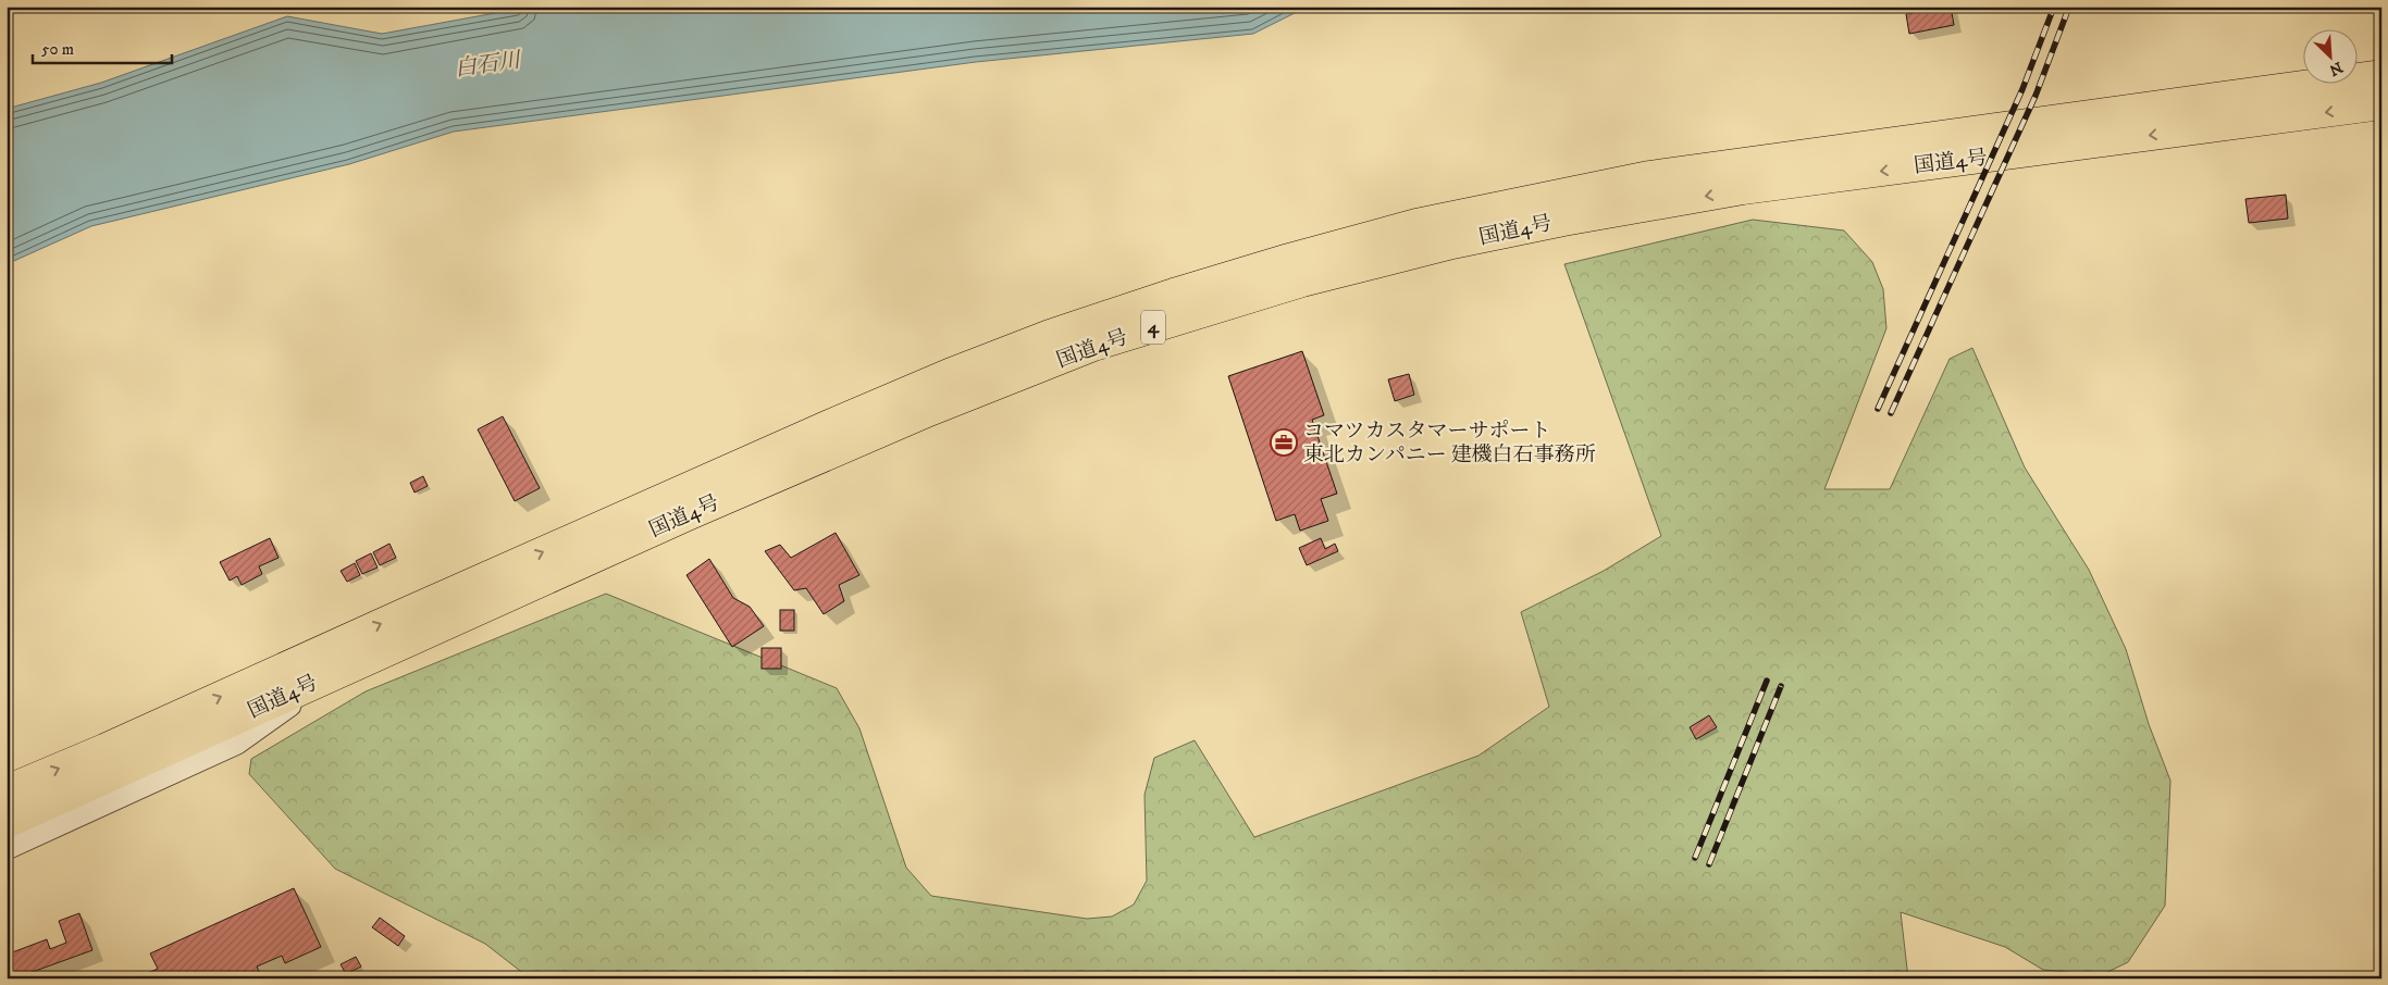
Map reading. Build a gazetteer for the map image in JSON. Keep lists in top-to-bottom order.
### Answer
{
  "streets": {
    "highway": ["国道4号", "4"]
  },
  "water": ["白石川"],
  "places": {
    "office": ["コマツカスタマーサポート 東北カンパニー 建機白石事務所"]
  },
  "scale_bar": "50 m",
  "north": "bottom right"
}
